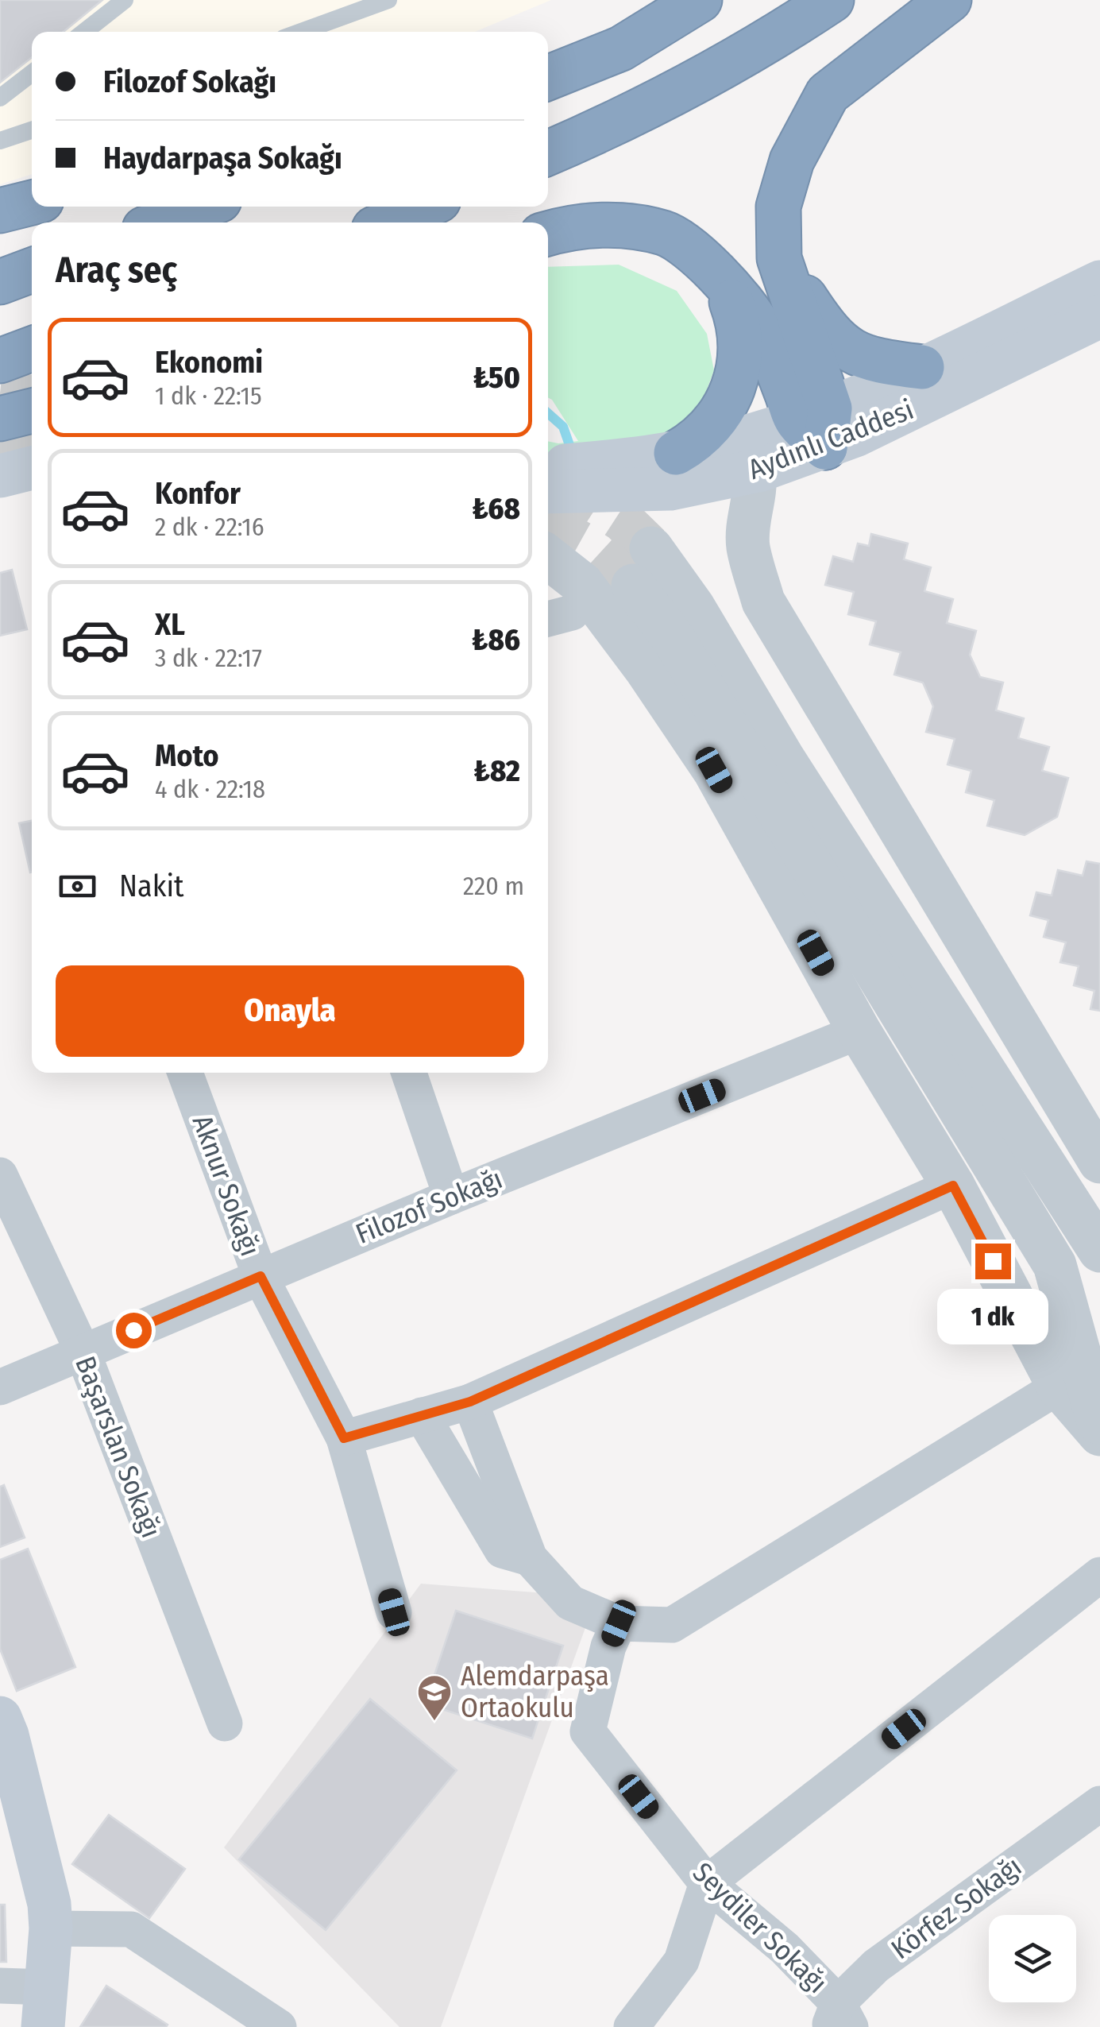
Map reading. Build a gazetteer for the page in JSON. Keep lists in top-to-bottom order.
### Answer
{
  "streets": {
    "main road": ["Aydınlı Caddesi"],
    "street": [
      "Aknur Sokağı",
      "Filozof Sokağı",
      "Başarslan Sokağı",
      "Körfez Sokağı",
      "Seydiler Sokağı"
    ]
  },
  "crossings": [
    ["Aknur Sokağı", "Filozof Sokağı"],
    ["Filozof Sokağı", "Başarslan Sokağı"],
    ["Körfez Sokağı", "Seydiler Sokağı"]
  ],
  "places": {
    "school or university": ["Alemdarpaşa Ortaokulu"]
  },
  "page": {
    "banner": ["Filozof Sokağı", "Haydarpaşa Sokağı"],
    "heading": "Araç seç",
    "list": [
      {
        "name": "Ekonomi",
        "note": "1 dk · 22:15",
        "value": "₺50"
      },
      {
        "name": "Konfor",
        "note": "2 dk · 22:16",
        "value": "₺68"
      },
      {
        "name": "XL",
        "note": "3 dk · 22:17",
        "value": "₺86"
      },
      {
        "name": "Moto",
        "note": "4 dk · 22:18",
        "value": "₺82"
      }
    ],
    "pay": ["Nakit", "220 m"],
    "buttons": "Onayla",
    "bubble": "1 dk"
  }
}
